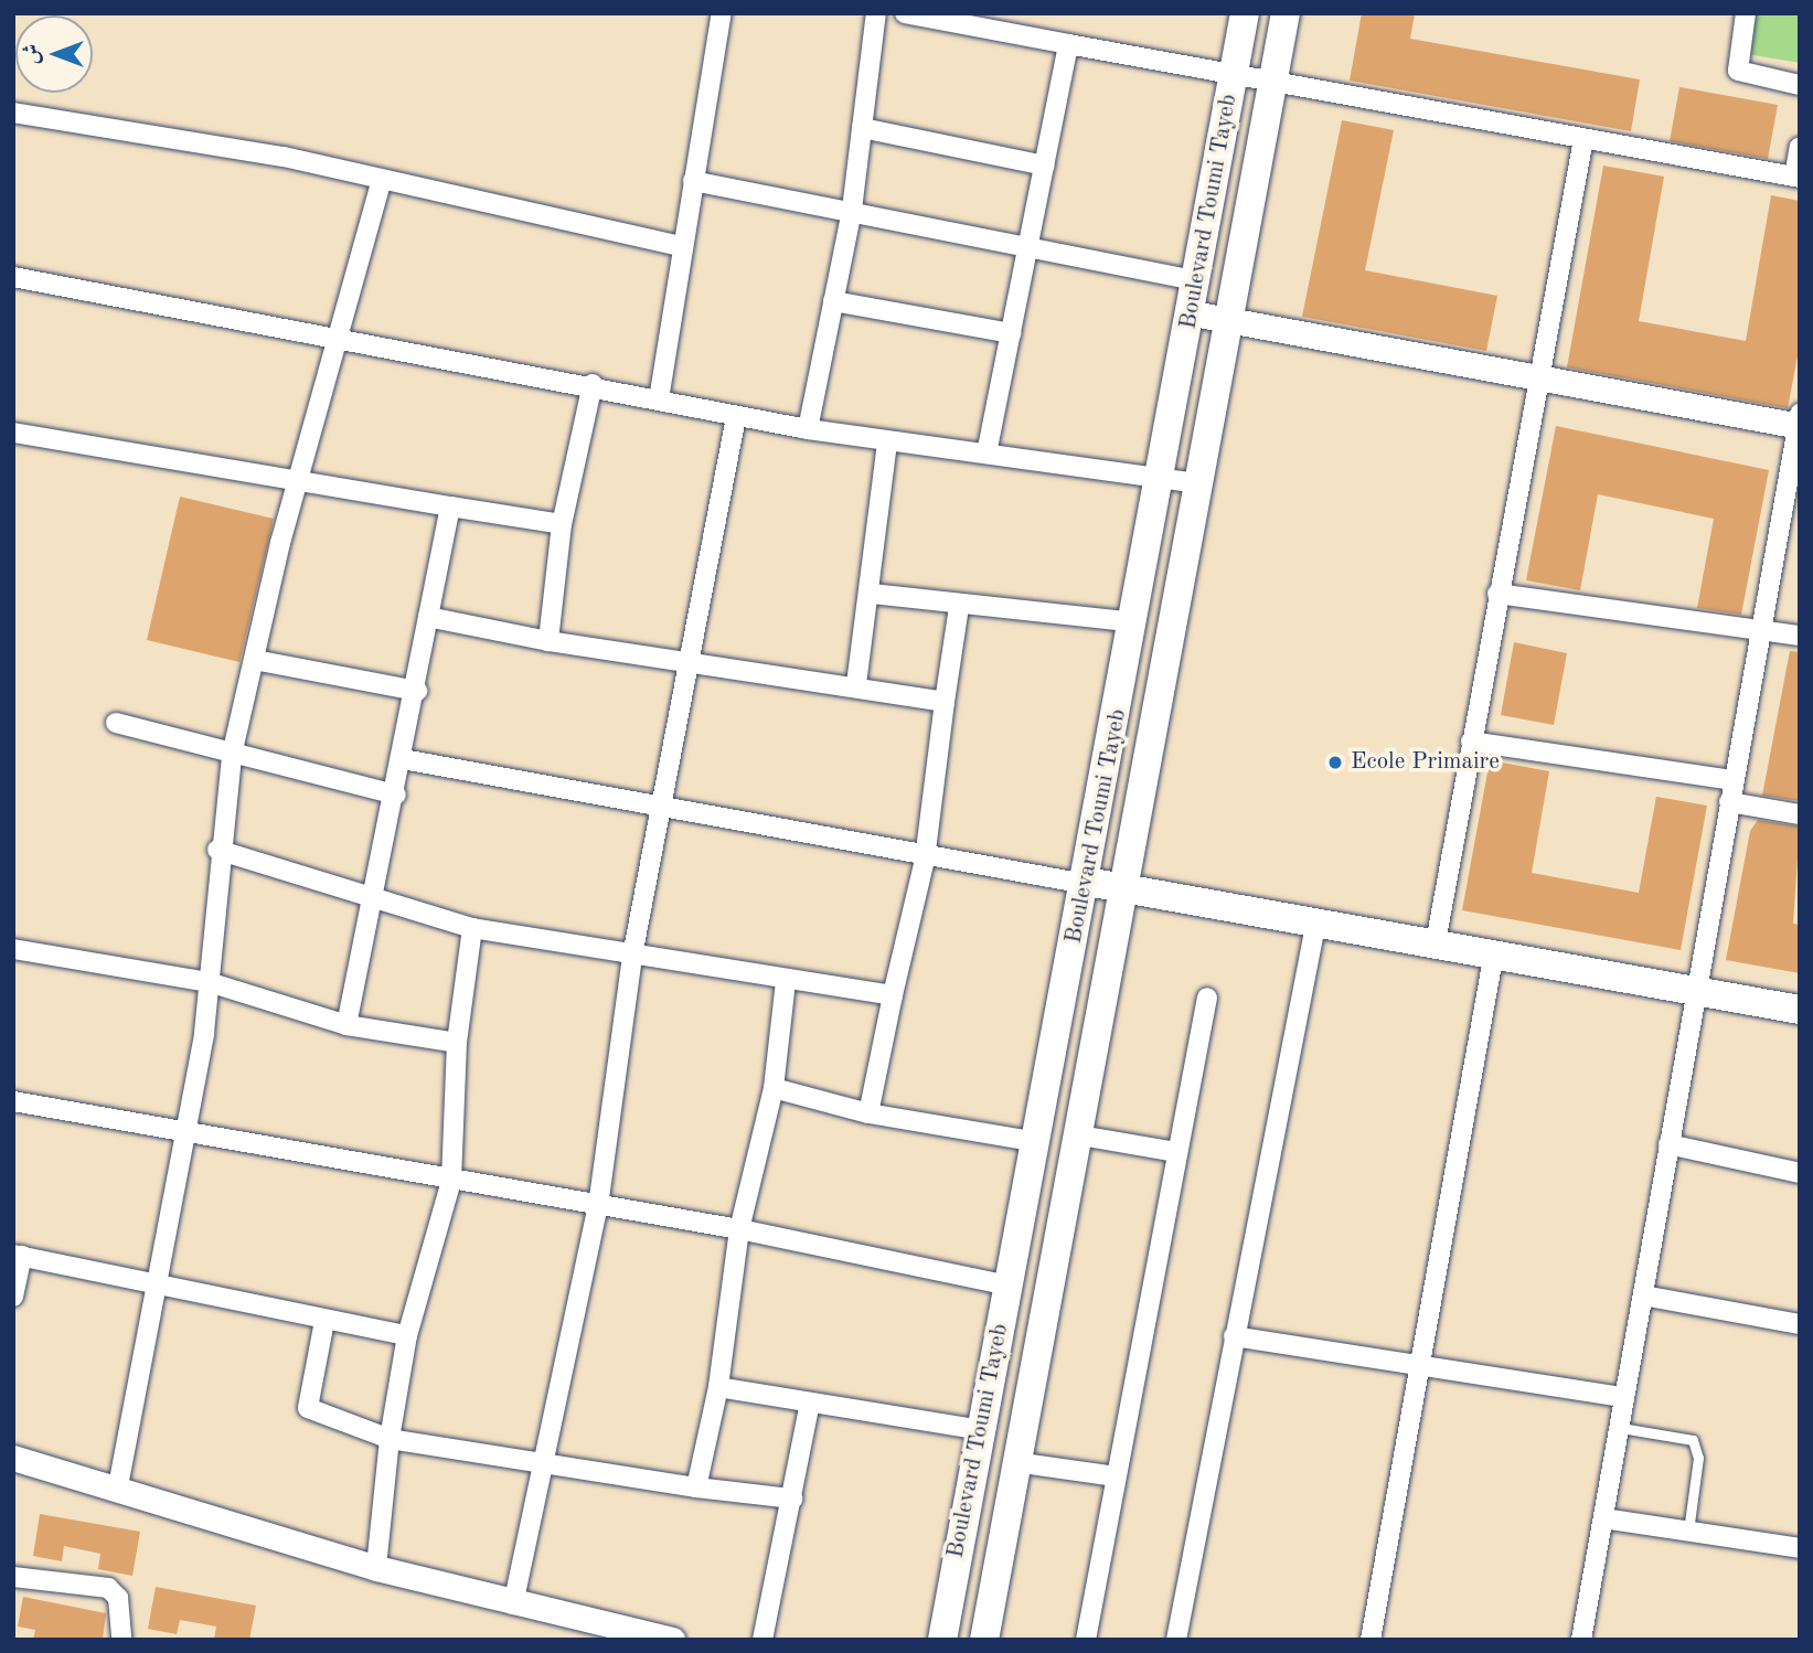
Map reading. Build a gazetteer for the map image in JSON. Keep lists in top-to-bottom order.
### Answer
{
  "streets": {
    "main road": ["Boulevard Toumi Tayeb"]
  },
  "places": ["Ecole Primaire"],
  "north": "left"
}
